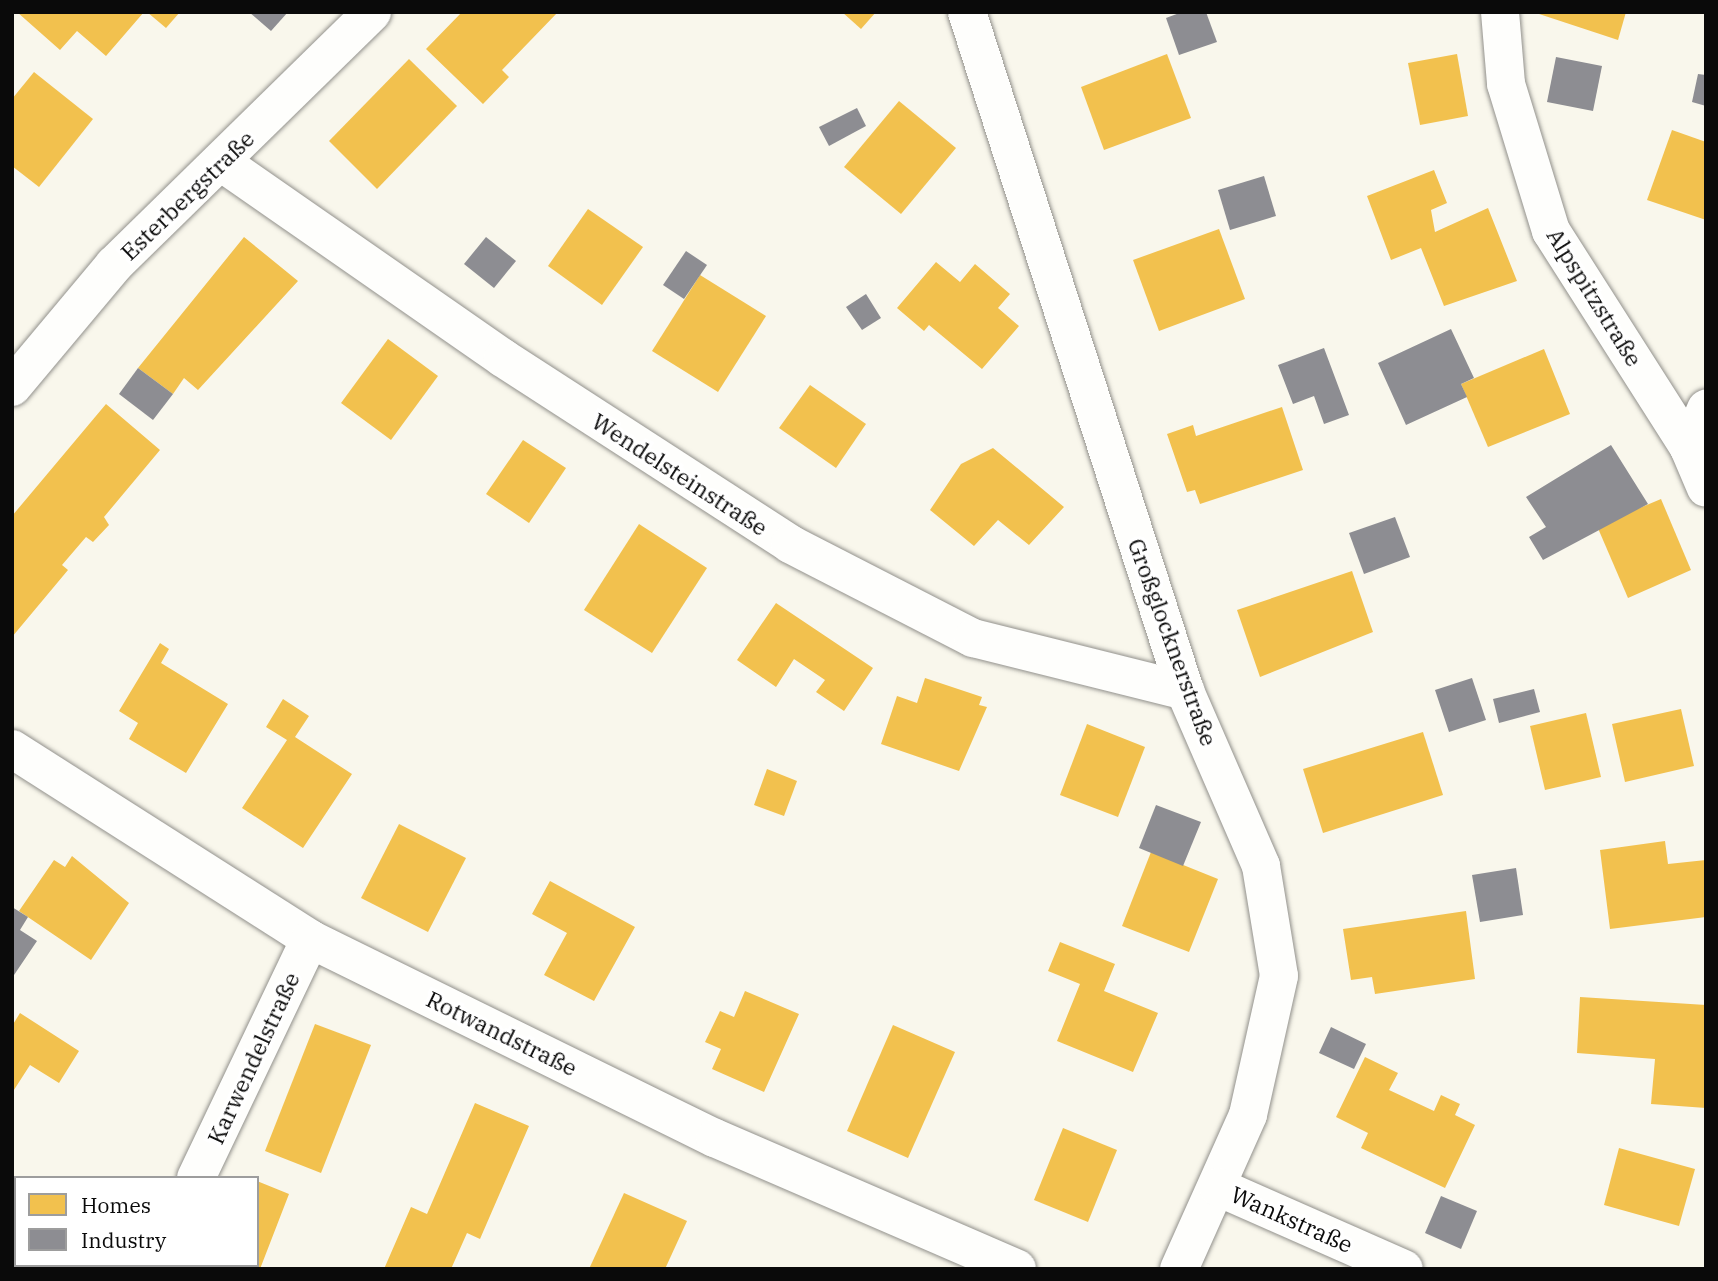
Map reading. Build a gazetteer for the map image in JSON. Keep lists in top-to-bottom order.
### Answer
{
  "streets": {
    "street": [
      "Esterbergstraße",
      "Alpspitzstraße",
      "Wendelsteinstraße",
      "Großglocknerstraße",
      "Rotwandstraße",
      "Karwendelstraße",
      "Wankstraße"
    ]
  },
  "crossings": [
    ["Esterbergstraße", "Wendelsteinstraße"],
    ["Wendelsteinstraße", "Großglocknerstraße"],
    ["Großglocknerstraße", "Wankstraße"],
    ["Rotwandstraße", "Karwendelstraße"]
  ],
  "legend": ["Homes", "Industry"]
}
